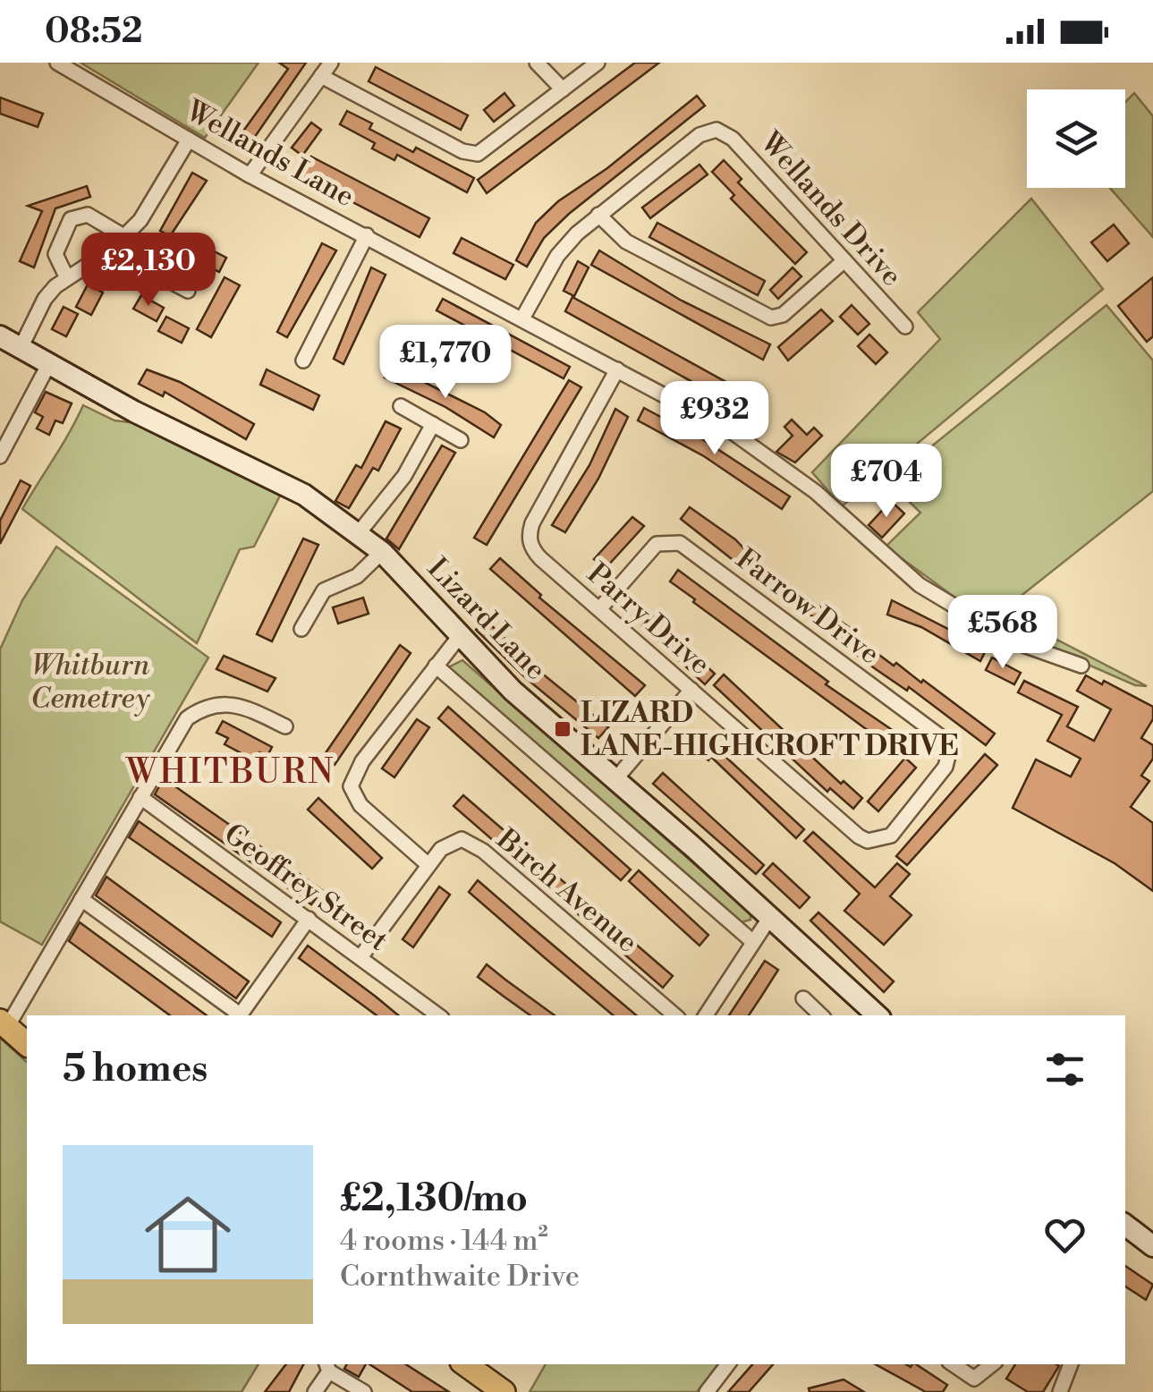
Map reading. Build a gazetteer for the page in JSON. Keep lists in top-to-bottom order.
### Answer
{
  "streets": {
    "street": [
      "Wellands Lane",
      "Wellands Drive",
      "Farrow Drive",
      "Lizard Lane",
      "Parry Drive",
      "Geoffrey Street",
      "Birch Avenue"
    ]
  },
  "crossings": [
    ["Wellands Lane", "Parry Drive"],
    ["Farrow Drive", "Parry Drive"],
    ["Geoffrey Street", "Birch Avenue"]
  ],
  "districts": ["WHITBURN"],
  "parks": ["Whitburn Cemetrey"],
  "places": {
    "transit": ["LIZARD LANE-HIGHCROFT DRIVE"]
  },
  "page": {
    "status": "08:52",
    "price": [
      "£2,130",
      "£1,770",
      "£932",
      "£704",
      "£568"
    ],
    "heading": "5 homes",
    "list": [
      {
        "name": "£2,130/mo",
        "note": "4 rooms · 144 m² · Cornthwaite Drive"
      }
    ]
  }
}
